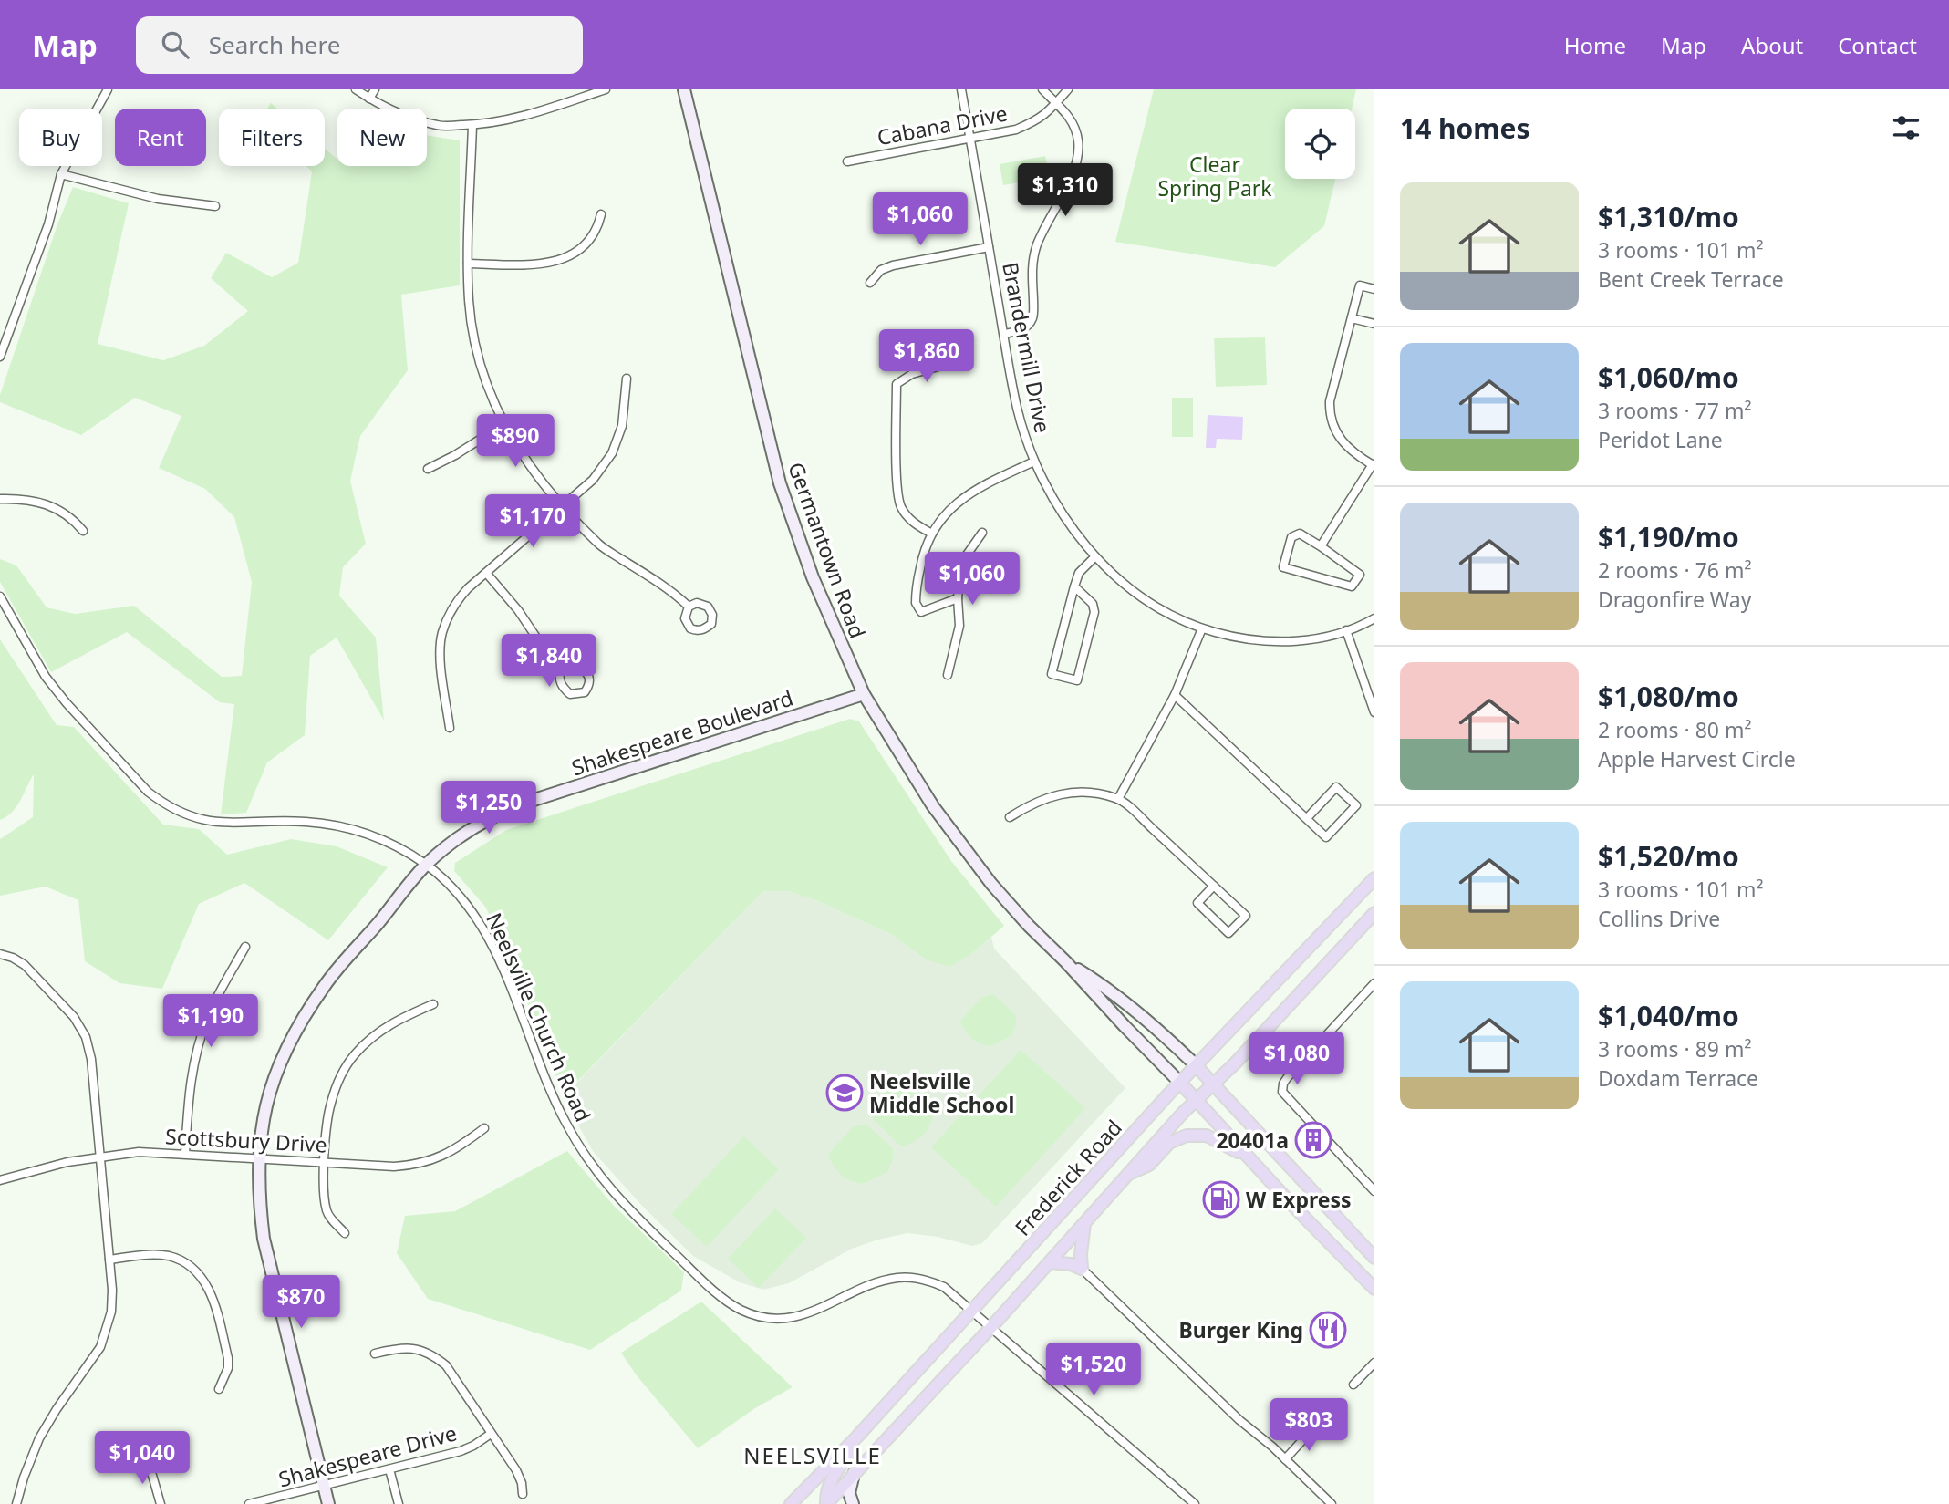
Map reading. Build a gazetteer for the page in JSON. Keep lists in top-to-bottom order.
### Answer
{
  "streets": {
    "main road": ["Germantown Road", "Frederick Road"],
    "street": [
      "Cabana Drive",
      "Brandermill Drive",
      "Shakespeare Boulevard",
      "Neelsville Church Road",
      "Scottsbury Drive",
      "Shakespeare Drive"
    ]
  },
  "crossings": [
    ["Cabana Drive", "Brandermill Drive"],
    ["Germantown Road", "Shakespeare Boulevard"],
    ["Germantown Road", "Frederick Road"],
    ["Shakespeare Boulevard", "Neelsville Church Road"],
    ["Shakespeare Boulevard", "Scottsbury Drive"],
    ["Shakespeare Boulevard", "Shakespeare Drive"],
    ["Neelsville Church Road", "Frederick Road"]
  ],
  "districts": ["NEELSVILLE"],
  "parks": ["Clear Spring Park"],
  "places": {
    "school or university": ["Neelsville Middle School"],
    "building": ["20401a"],
    "fuel station": ["W Express"],
    "restaurant": ["Burger King"]
  },
  "page": {
    "header": "Map",
    "search": "Search here",
    "nav": [
      "Home",
      "Map",
      "About",
      "Contact"
    ],
    "heading": "14 homes",
    "chip": [
      "Buy",
      "Rent",
      "Filters",
      "New"
    ],
    "price": [
      "$1,310",
      "$1,060",
      "$1,860",
      "$890",
      "$1,170",
      "$1,060",
      "$1,840",
      "$1,250",
      "$1,190",
      "$1,080",
      "$870",
      "$1,520",
      "$803",
      "$1,040"
    ],
    "list": [
      {
        "name": "$1,310/mo",
        "note": "3 rooms · 101 m² · Bent Creek Terrace"
      },
      {
        "name": "$1,060/mo",
        "note": "3 rooms · 77 m² · Peridot Lane"
      },
      {
        "name": "$1,190/mo",
        "note": "2 rooms · 76 m² · Dragonfire Way"
      },
      {
        "name": "$1,080/mo",
        "note": "2 rooms · 80 m² · Apple Harvest Circle"
      },
      {
        "name": "$1,520/mo",
        "note": "3 rooms · 101 m² · Collins Drive"
      },
      {
        "name": "$1,040/mo",
        "note": "3 rooms · 89 m² · Doxdam Terrace"
      }
    ]
  }
}
